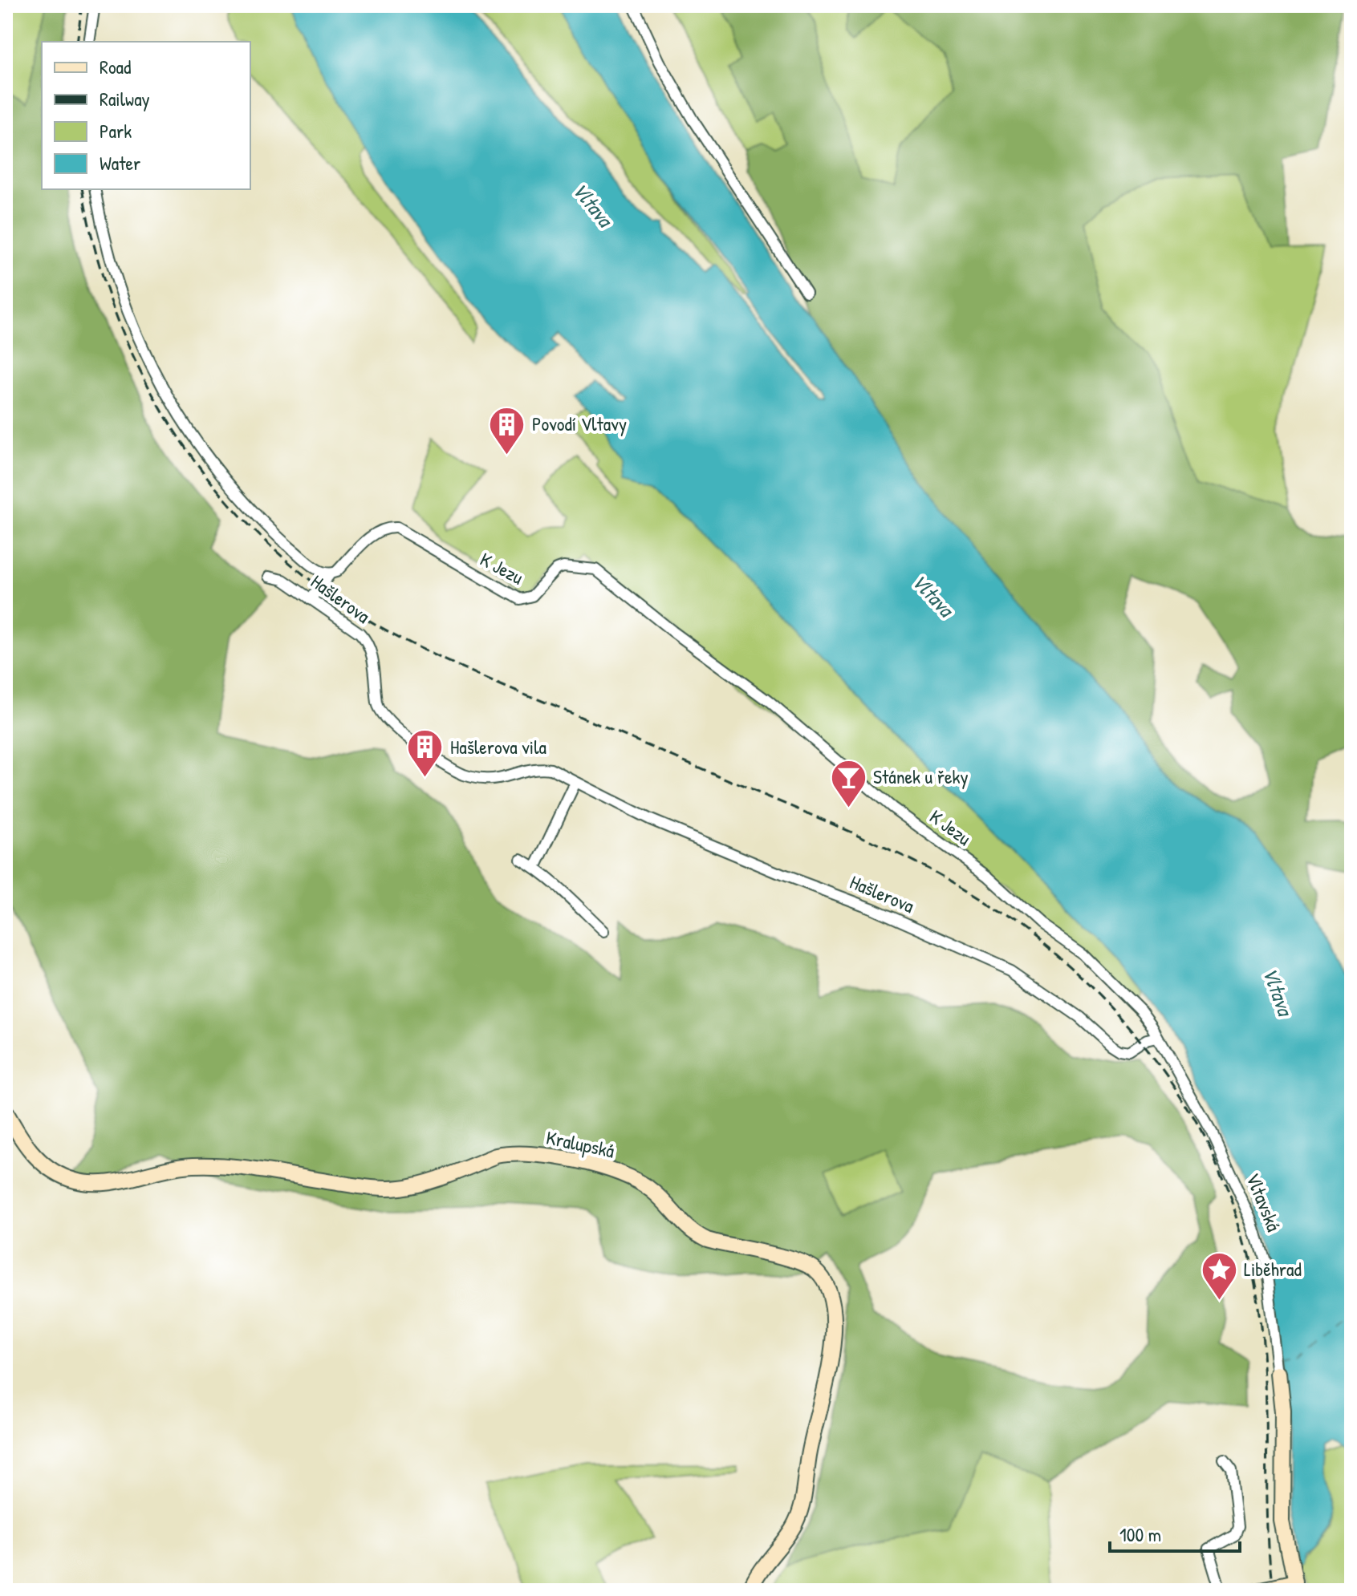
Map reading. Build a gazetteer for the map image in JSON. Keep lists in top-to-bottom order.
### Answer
{
  "streets": {
    "street": [
      "K Jezu",
      "Hašlerova",
      "Kralupská",
      "Vltavská"
    ]
  },
  "crossings": [
    ["K Jezu", "Vltavská"],
    ["Hašlerova", "Vltavská"]
  ],
  "water": ["Vltava"],
  "places": {
    "building": ["Povodí Vltavy", "Hašlerova vila"],
    "bar": ["Stánek u řeky"],
    "place": ["Liběhrad"]
  },
  "legend": [
    "Road",
    "Railway",
    "Park",
    "Water"
  ],
  "scale_bar": "100 m"
}
